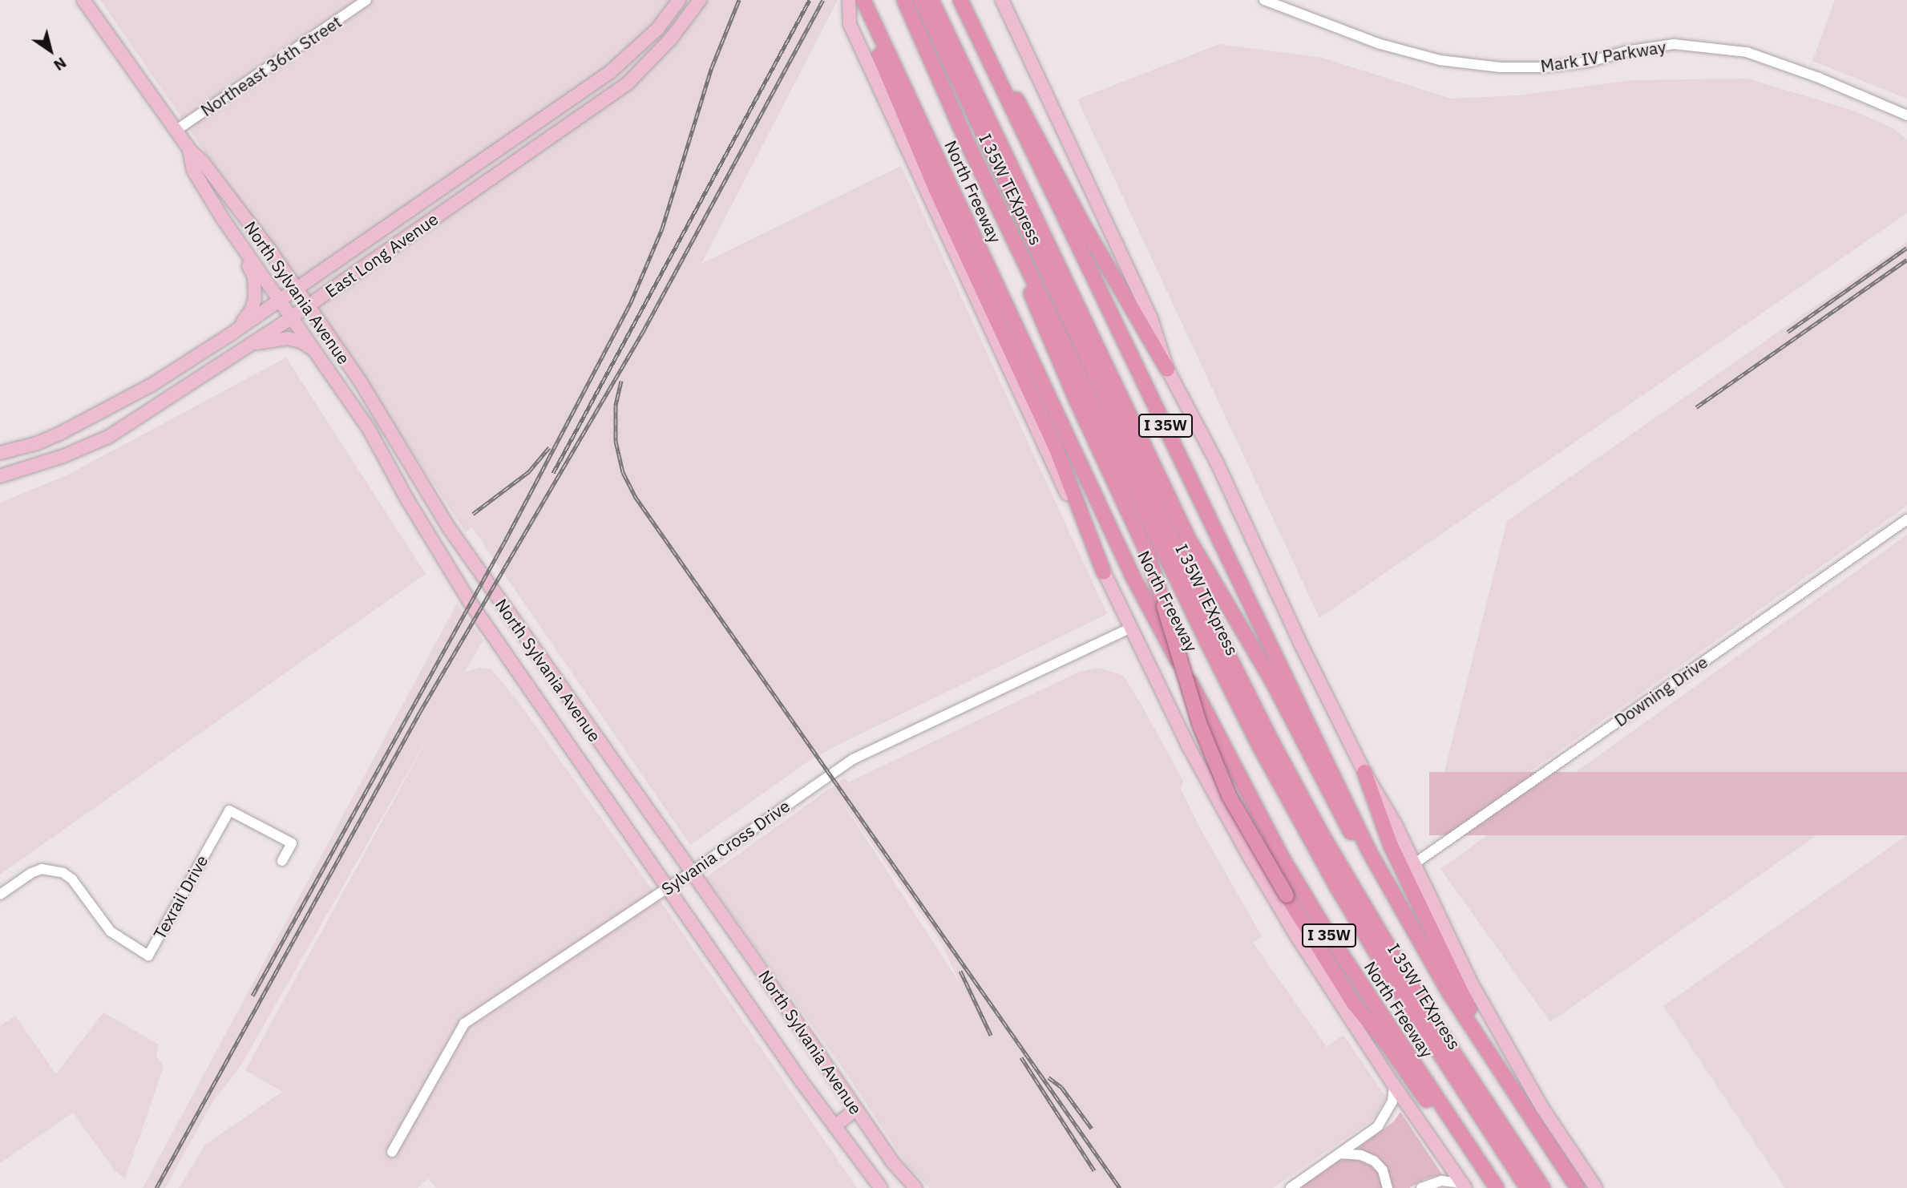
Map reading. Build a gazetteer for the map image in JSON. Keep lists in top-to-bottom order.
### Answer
{
  "streets": {
    "highway": ["I 35W TEXpress", "North Freeway", "I 35W"],
    "main road": ["East Long Avenue", "North Sylvania Avenue"],
    "street": [
      "Mark IV Parkway",
      "Northeast 36th Street",
      "Downing Drive",
      "Sylvania Cross Drive",
      "Texrail Drive"
    ]
  },
  "crossings": [
    ["Northeast 36th Street", "North Sylvania Avenue"],
    ["East Long Avenue", "North Sylvania Avenue"],
    ["North Sylvania Avenue", "Sylvania Cross Drive"]
  ],
  "north": "bottom right"
}
